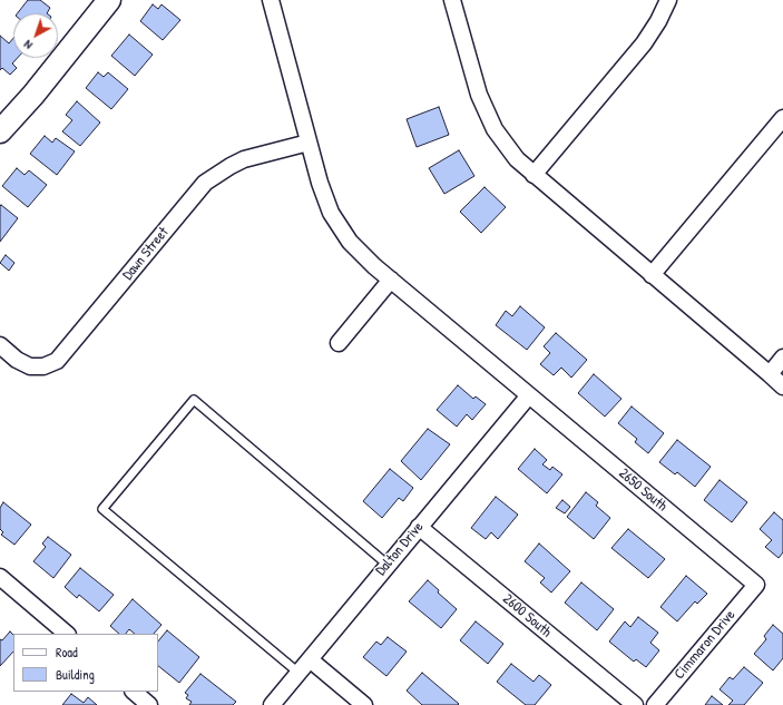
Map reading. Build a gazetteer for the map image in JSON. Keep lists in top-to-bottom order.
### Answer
{
  "streets": {
    "street": [
      "Dawn Street",
      "2650 South",
      "Dalton Drive",
      "2600 South",
      "Cimmaron Drive"
    ]
  },
  "crossings": [
    ["Dawn Street", "2650 South"],
    ["2650 South", "Dalton Drive"],
    ["2650 South", "Cimmaron Drive"],
    ["Dalton Drive", "2600 South"]
  ],
  "legend": ["Road", "Building"],
  "north": "bottom left"
}
